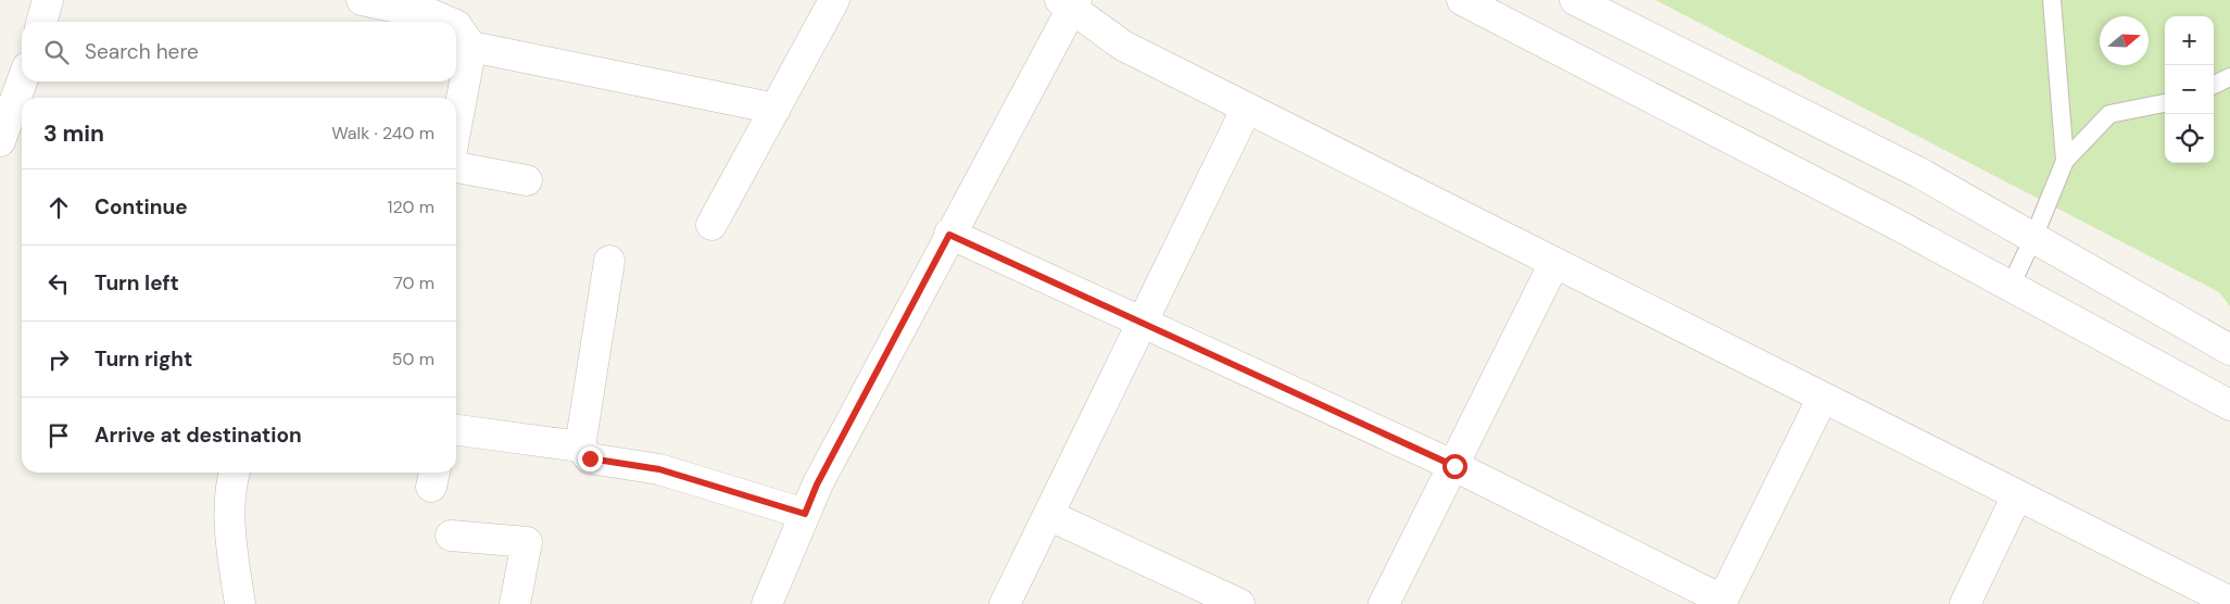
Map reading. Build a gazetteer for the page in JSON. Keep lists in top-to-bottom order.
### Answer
{
  "north": "right",
  "page": {
    "map_buttons": ["+", "−"],
    "search": "Search here",
    "heading": ["3 min", "Walk · 240 m"],
    "list": [
      ["Continue", "120 m"],
      ["Turn left", "70 m"],
      ["Turn right", "50 m"],
      "Arrive at destination"
    ]
  }
}
